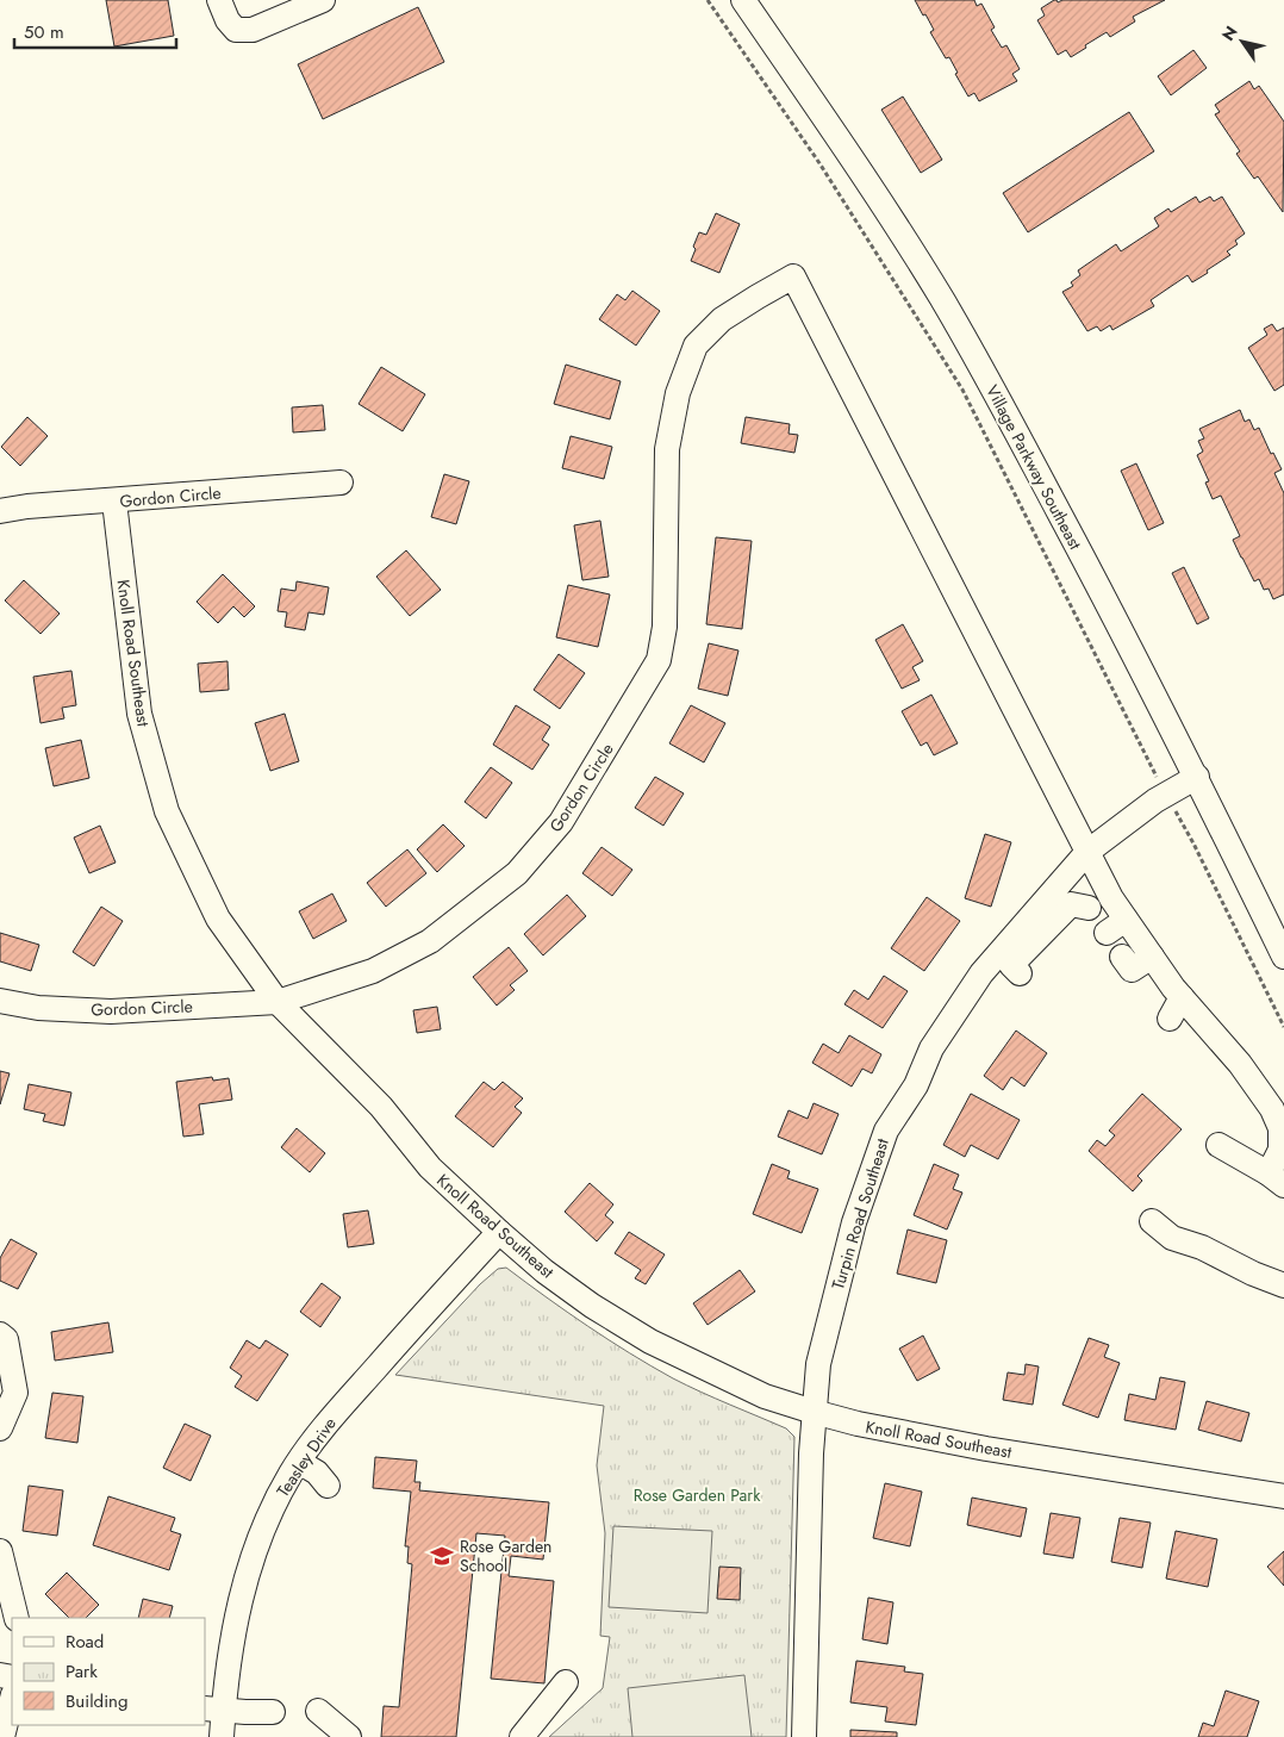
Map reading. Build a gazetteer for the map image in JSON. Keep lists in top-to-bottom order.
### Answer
{
  "streets": {
    "street": [
      "Village Parkway Southeast",
      "Gordon Circle",
      "Knoll Road Southeast",
      "Turpin Road Southeast",
      "Teasley Drive"
    ]
  },
  "crossings": [
    ["Village Parkway Southeast", "Turpin Road Southeast"],
    ["Gordon Circle", "Knoll Road Southeast"],
    ["Gordon Circle", "Turpin Road Southeast"],
    ["Knoll Road Southeast", "Turpin Road Southeast"],
    ["Knoll Road Southeast", "Teasley Drive"]
  ],
  "parks": ["Rose Garden Park"],
  "places": {
    "school or university": ["Rose Garden School"]
  },
  "legend": ["Road", "Park", "Building"],
  "scale_bar": "50 m",
  "north": "top left"
}
